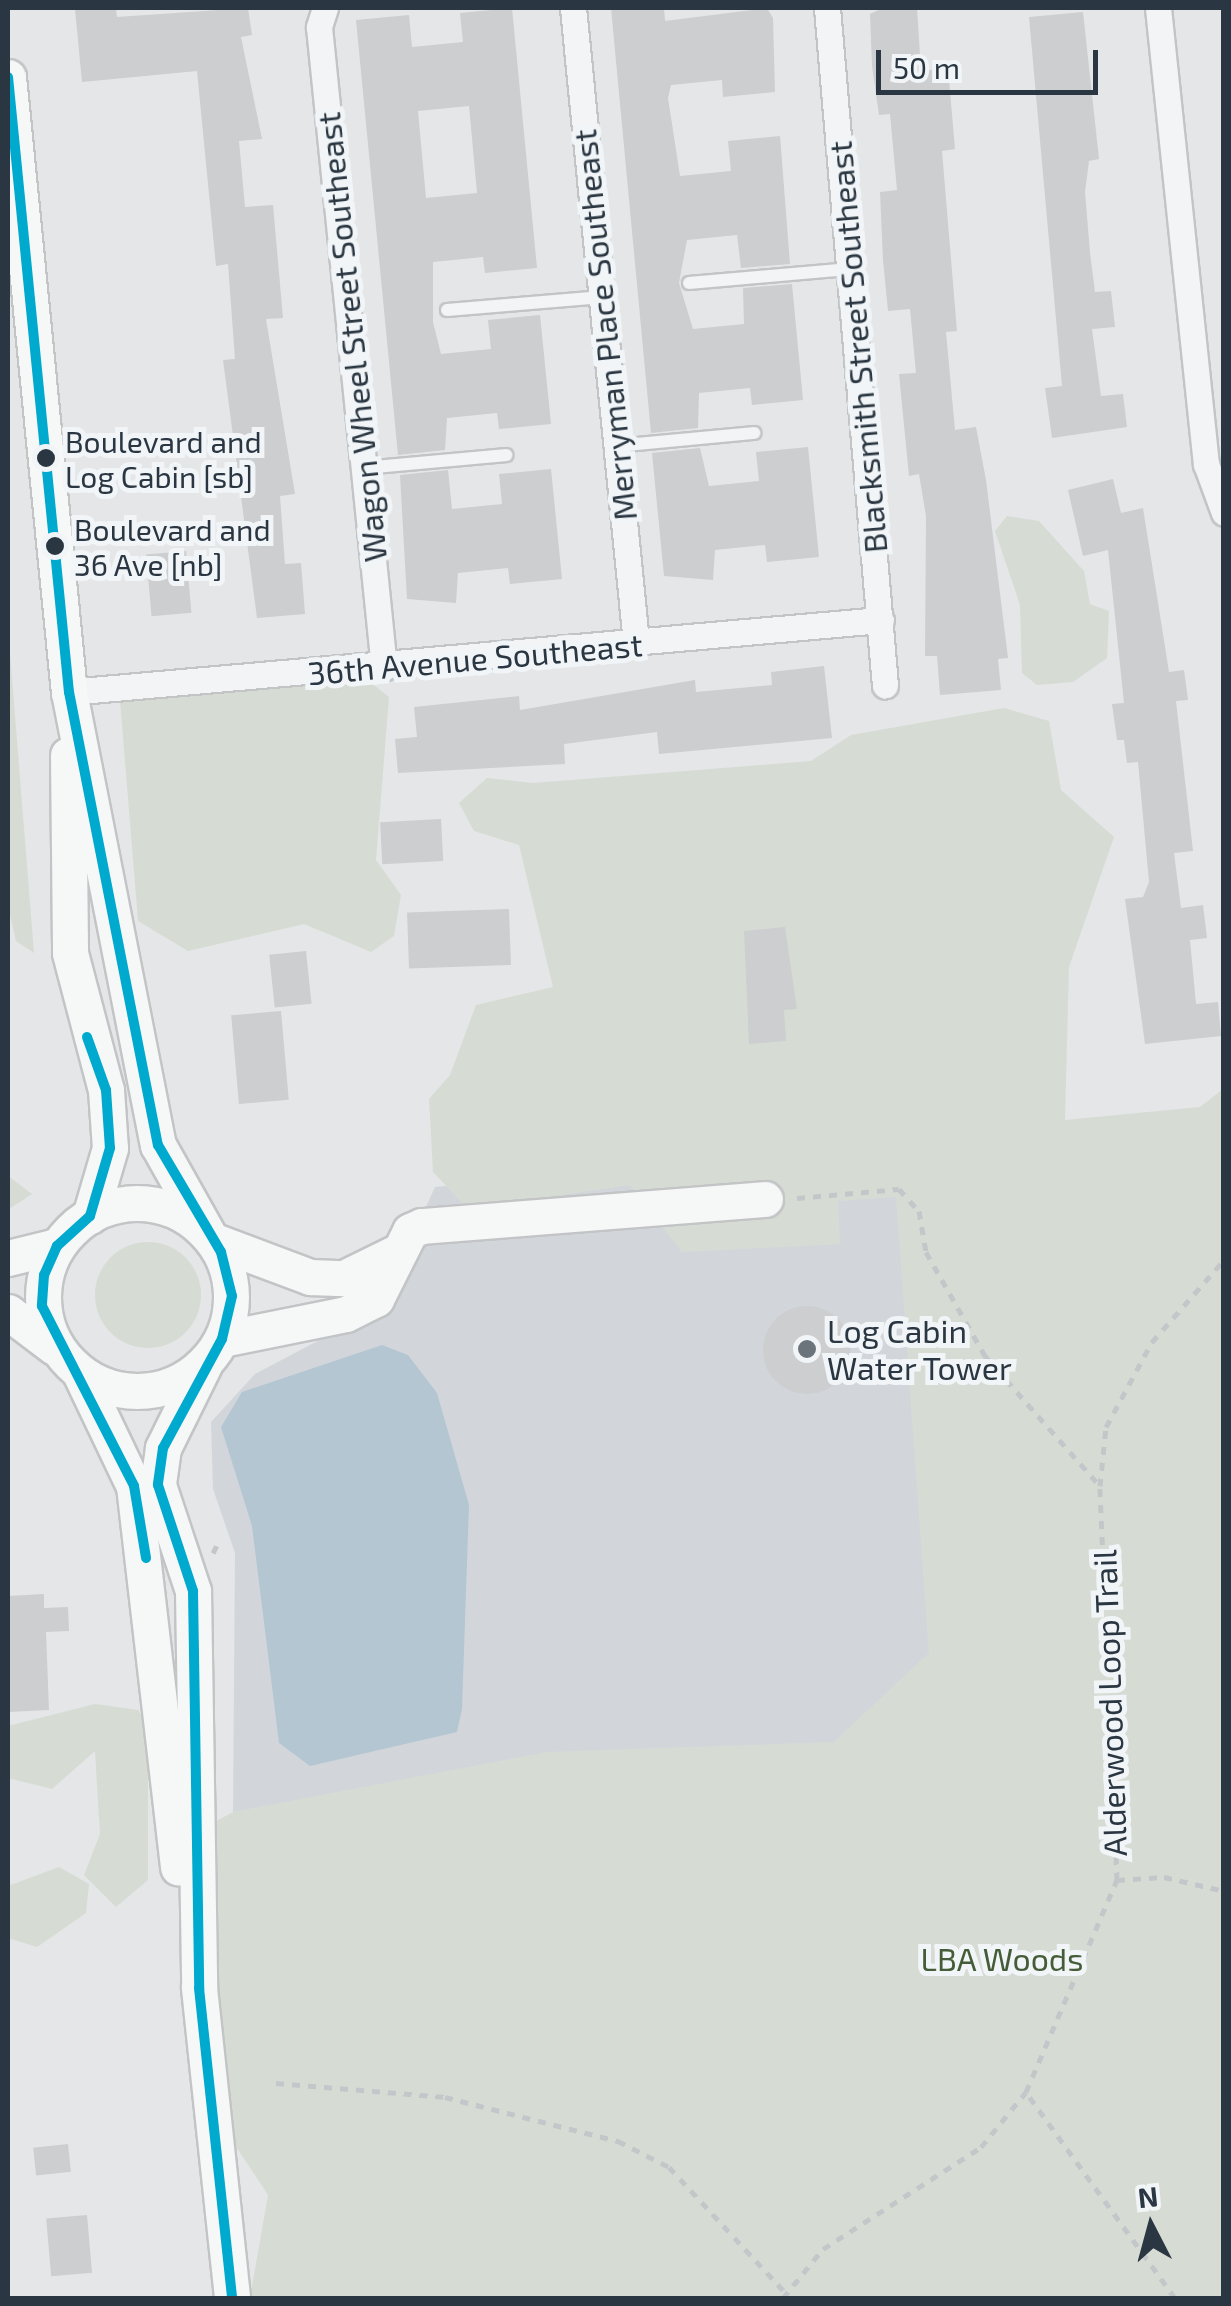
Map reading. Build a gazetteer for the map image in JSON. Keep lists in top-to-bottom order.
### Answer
{
  "streets": {
    "street": [
      "Merryman Place Southeast",
      "Wagon Wheel Street Southeast",
      "Blacksmith Street Southeast",
      "36th Avenue Southeast"
    ],
    "path": ["Alderwood Loop Trail"]
  },
  "crossings": [
    ["Merryman Place Southeast", "36th Avenue Southeast"],
    ["Wagon Wheel Street Southeast", "36th Avenue Southeast"],
    ["Blacksmith Street Southeast", "36th Avenue Southeast"]
  ],
  "parks": ["LBA Woods"],
  "places": ["Boulevard and Log Cabin [sb]", "Boulevard and 36 Ave [nb]", "Log Cabin Water Tower"],
  "scale_bar": "50 m",
  "north": "top"
}
